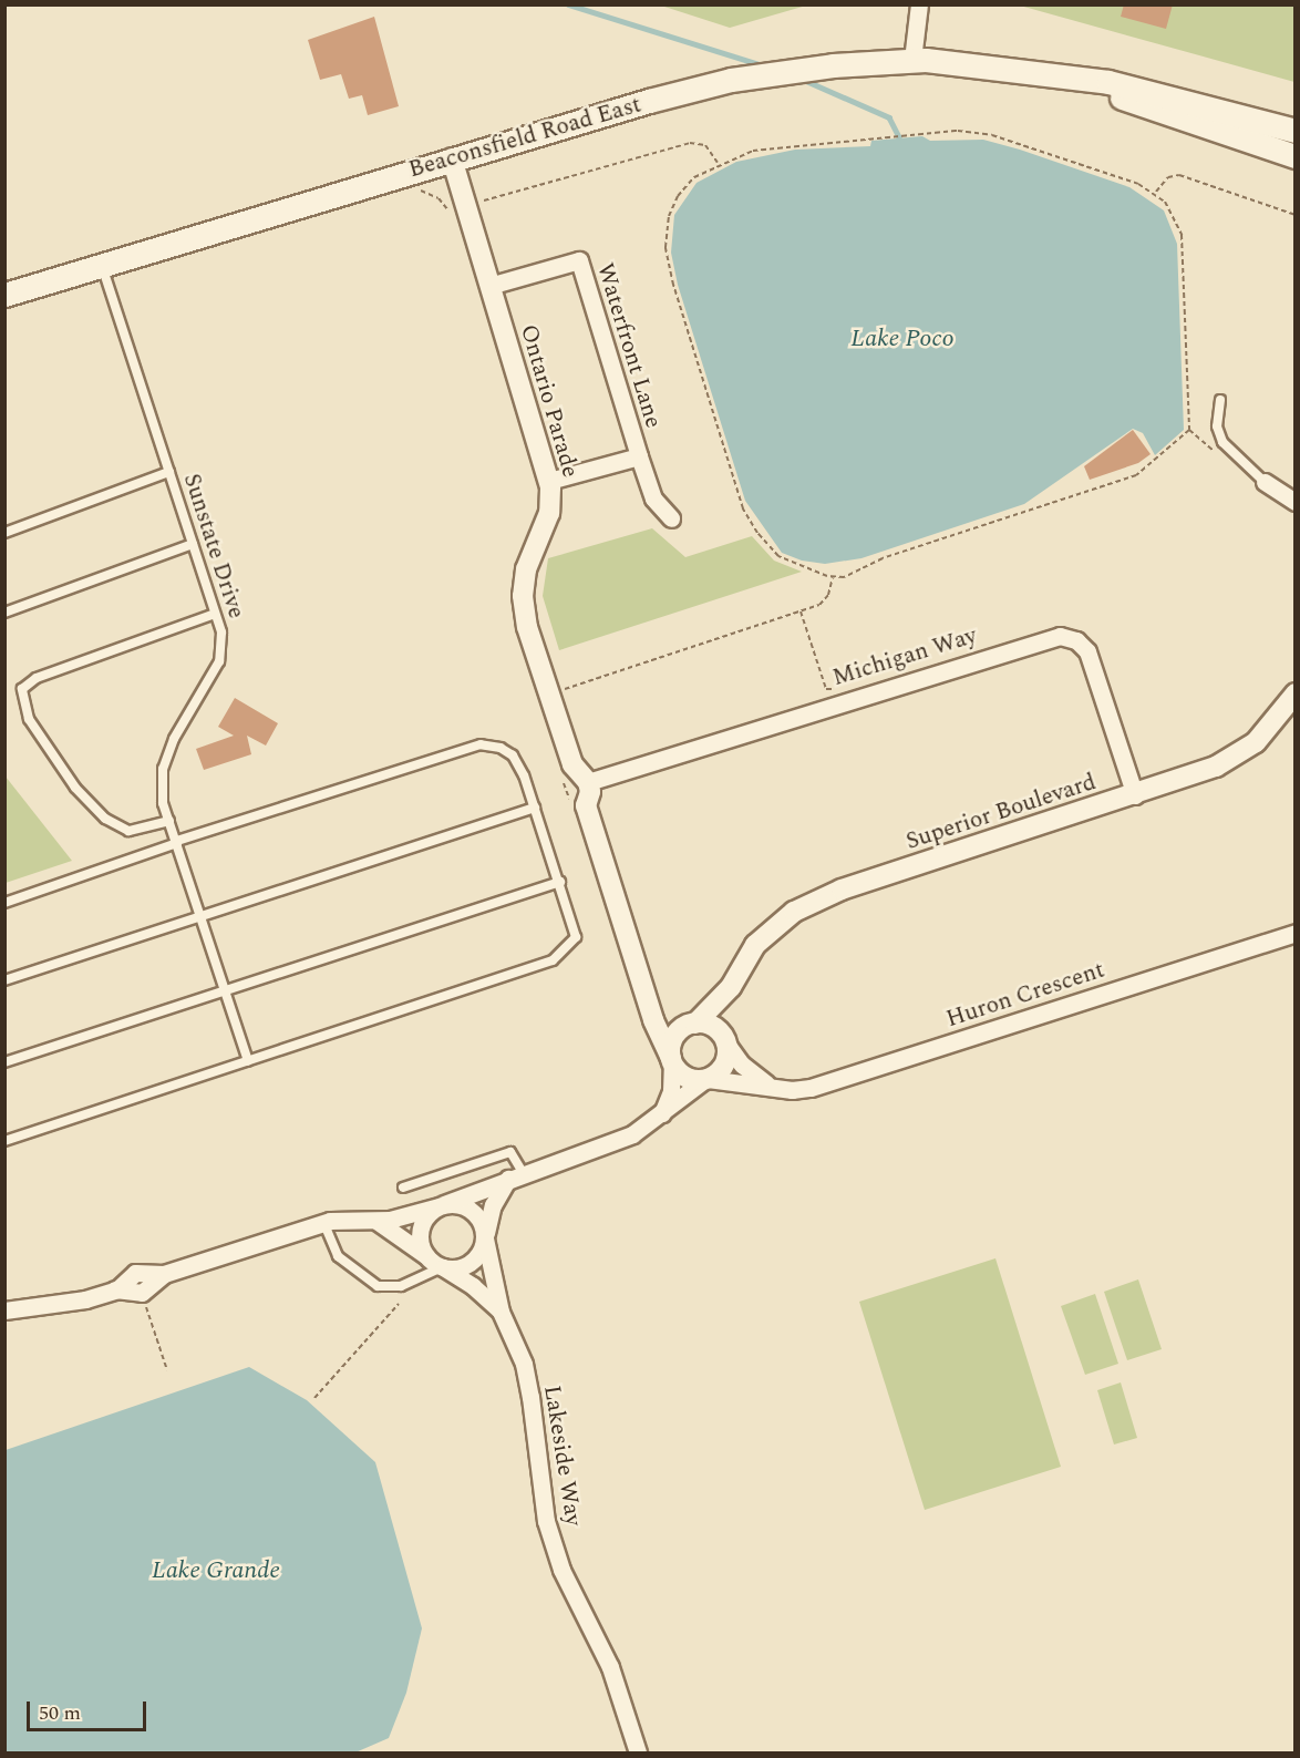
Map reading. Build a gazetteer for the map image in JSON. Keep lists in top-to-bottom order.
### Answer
{
  "streets": {
    "main road": ["Beaconsfield Road East"],
    "street": [
      "Waterfront Lane",
      "Ontario Parade",
      "Michigan Way",
      "Superior Boulevard",
      "Huron Crescent",
      "Lakeside Way"
    ],
    "lane": ["Sunstate Drive"]
  },
  "crossings": [
    ["Beaconsfield Road East", "Ontario Parade"],
    ["Beaconsfield Road East", "Sunstate Drive"],
    ["Waterfront Lane", "Ontario Parade"],
    ["Ontario Parade", "Michigan Way"],
    ["Michigan Way", "Superior Boulevard"],
    ["Superior Boulevard", "Huron Crescent"]
  ],
  "water": ["Lake Poco", "Lake Grande"],
  "scale_bar": "50 m"
}
